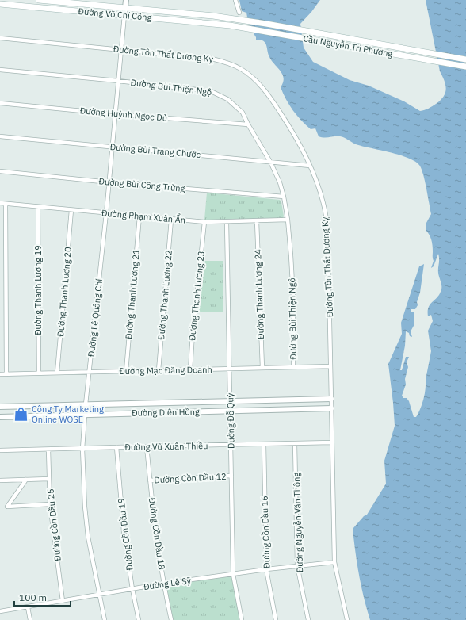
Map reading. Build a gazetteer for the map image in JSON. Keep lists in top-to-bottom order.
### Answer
{
  "streets": {
    "main road": ["Đường Võ Chí Công", "Cầu Nguyễn Tri Phương"],
    "street": [
      "Đường Tôn Thất Dương Kỵ",
      "Đường Bùi Thiện Ngộ",
      "Đường Huỳnh Ngọc Đủ",
      "Đường Bùi Trang Chước",
      "Đường Bùi Công Trừng",
      "Đường Phạm Xuân Ẩn",
      "Đường Thanh Lương 19",
      "Đường Thanh Lương 20",
      "Đường Thanh Lương 21",
      "Đường Thanh Lương 24",
      "Đường Thanh Lương 22",
      "Đường Thanh Lương 23",
      "Đường Lê Quảng Chí",
      "Đường Mạc Đăng Doanh",
      "Đường Diên Hồng",
      "Đường Đỗ Quỳ",
      "Đường Vũ Xuân Thiều",
      "Đường Cồn Dầu 12",
      "Đường Nguyễn Văn Thông",
      "Đường Cồn Dầu 25",
      "Đường Cồn Dầu 16",
      "Đường Cồn Dầu 18",
      "Đường Cồn Dầu 19",
      "Đường Lê Sỹ"
    ]
  },
  "crossings": [
    ["Đường Võ Chí Công", "Cầu Nguyễn Tri Phương"],
    ["Đường Võ Chí Công", "Đường Lê Quảng Chí"],
    ["Đường Tôn Thất Dương Kỵ", "Đường Bùi Trang Chước"],
    ["Đường Tôn Thất Dương Kỵ", "Đường Lê Quảng Chí"],
    ["Đường Tôn Thất Dương Kỵ", "Đường Mạc Đăng Doanh"],
    ["Đường Tôn Thất Dương Kỵ", "Đường Diên Hồng"],
    ["Đường Tôn Thất Dương Kỵ", "Đường Vũ Xuân Thiều"],
    ["Đường Tôn Thất Dương Kỵ", "Đường Lê Sỹ"],
    ["Đường Bùi Thiện Ngộ", "Đường Huỳnh Ngọc Đủ"],
    ["Đường Bùi Thiện Ngộ", "Đường Bùi Trang Chước"],
    ["Đường Bùi Thiện Ngộ", "Đường Bùi Công Trừng"],
    ["Đường Bùi Thiện Ngộ", "Đường Phạm Xuân Ẩn"],
    ["Đường Bùi Thiện Ngộ", "Đường Lê Quảng Chí"],
    ["Đường Bùi Thiện Ngộ", "Đường Mạc Đăng Doanh"],
    ["Đường Huỳnh Ngọc Đủ", "Đường Lê Quảng Chí"],
    ["Đường Bùi Trang Chước", "Đường Lê Quảng Chí"],
    ["Đường Bùi Công Trừng", "Đường Lê Quảng Chí"],
    ["Đường Phạm Xuân Ẩn", "Đường Thanh Lương 19"],
    ["Đường Phạm Xuân Ẩn", "Đường Thanh Lương 20"],
    ["Đường Phạm Xuân Ẩn", "Đường Thanh Lương 21"],
    ["Đường Phạm Xuân Ẩn", "Đường Thanh Lương 24"],
    ["Đường Phạm Xuân Ẩn", "Đường Thanh Lương 22"],
    ["Đường Phạm Xuân Ẩn", "Đường Thanh Lương 23"],
    ["Đường Phạm Xuân Ẩn", "Đường Lê Quảng Chí"],
    ["Đường Phạm Xuân Ẩn", "Đường Đỗ Quỳ"],
    ["Đường Thanh Lương 19", "Đường Mạc Đăng Doanh"],
    ["Đường Thanh Lương 20", "Đường Mạc Đăng Doanh"],
    ["Đường Thanh Lương 21", "Đường Mạc Đăng Doanh"],
    ["Đường Thanh Lương 24", "Đường Mạc Đăng Doanh"],
    ["Đường Thanh Lương 22", "Đường Mạc Đăng Doanh"],
    ["Đường Thanh Lương 23", "Đường Mạc Đăng Doanh"],
    ["Đường Lê Quảng Chí", "Đường Mạc Đăng Doanh"],
    ["Đường Lê Quảng Chí", "Đường Diên Hồng"],
    ["Đường Lê Quảng Chí", "Đường Vũ Xuân Thiều"],
    ["Đường Lê Quảng Chí", "Đường Lê Sỹ"],
    ["Đường Mạc Đăng Doanh", "Đường Đỗ Quỳ"],
    ["Đường Diên Hồng", "Đường Đỗ Quỳ"],
    ["Đường Đỗ Quỳ", "Đường Vũ Xuân Thiều"],
    ["Đường Đỗ Quỳ", "Đường Cồn Dầu 12"],
    ["Đường Đỗ Quỳ", "Đường Lê Sỹ"],
    ["Đường Vũ Xuân Thiều", "Đường Nguyễn Văn Thông"],
    ["Đường Vũ Xuân Thiều", "Đường Cồn Dầu 25"],
    ["Đường Vũ Xuân Thiều", "Đường Cồn Dầu 16"],
    ["Đường Vũ Xuân Thiều", "Đường Cồn Dầu 18"],
    ["Đường Vũ Xuân Thiều", "Đường Cồn Dầu 19"],
    ["Đường Cồn Dầu 12", "Đường Cồn Dầu 18"],
    ["Đường Nguyễn Văn Thông", "Đường Lê Sỹ"],
    ["Đường Cồn Dầu 25", "Đường Lê Sỹ"],
    ["Đường Cồn Dầu 16", "Đường Lê Sỹ"],
    ["Đường Cồn Dầu 18", "Đường Lê Sỹ"],
    ["Đường Cồn Dầu 19", "Đường Lê Sỹ"]
  ],
  "places": {
    "shop": ["Công Ty Marketing Online WOSE"]
  },
  "scale_bar": "100 m"
}
